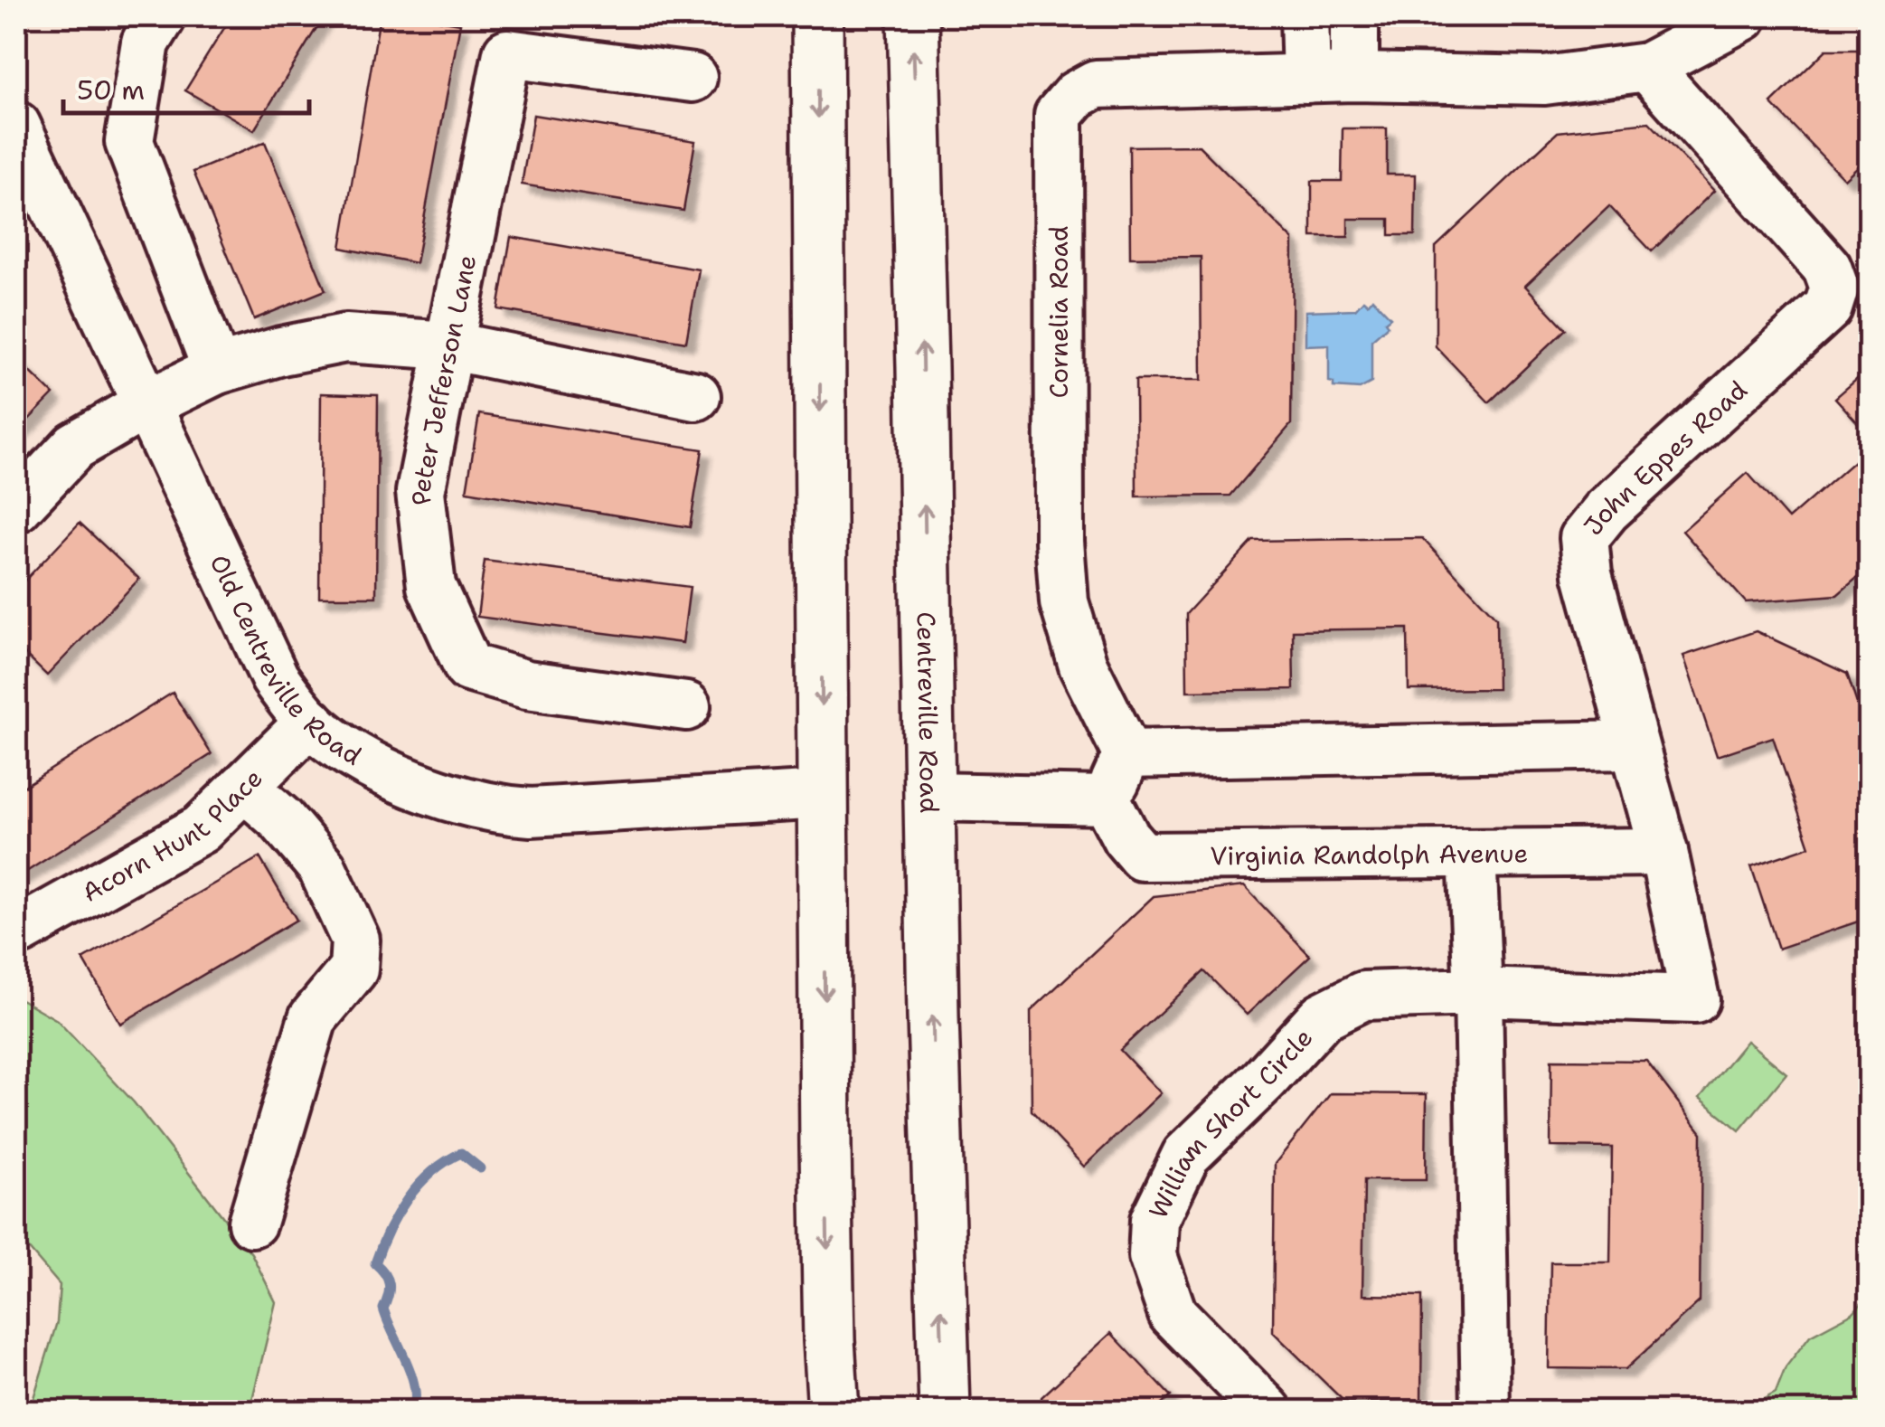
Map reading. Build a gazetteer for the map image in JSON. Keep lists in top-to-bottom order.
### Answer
{
  "streets": {
    "main road": ["Centreville Road"],
    "street": [
      "Cornelia Road",
      "Peter Jefferson Lane",
      "John Eppes Road",
      "Old Centreville Road",
      "Acorn Hunt Place",
      "Virginia Randolph Avenue",
      "William Short Circle"
    ]
  },
  "crossings": [
    ["Cornelia Road", "John Eppes Road"],
    ["John Eppes Road", "Virginia Randolph Avenue"],
    ["John Eppes Road", "William Short Circle"],
    ["Old Centreville Road", "Acorn Hunt Place"]
  ],
  "scale_bar": "50 m"
}
